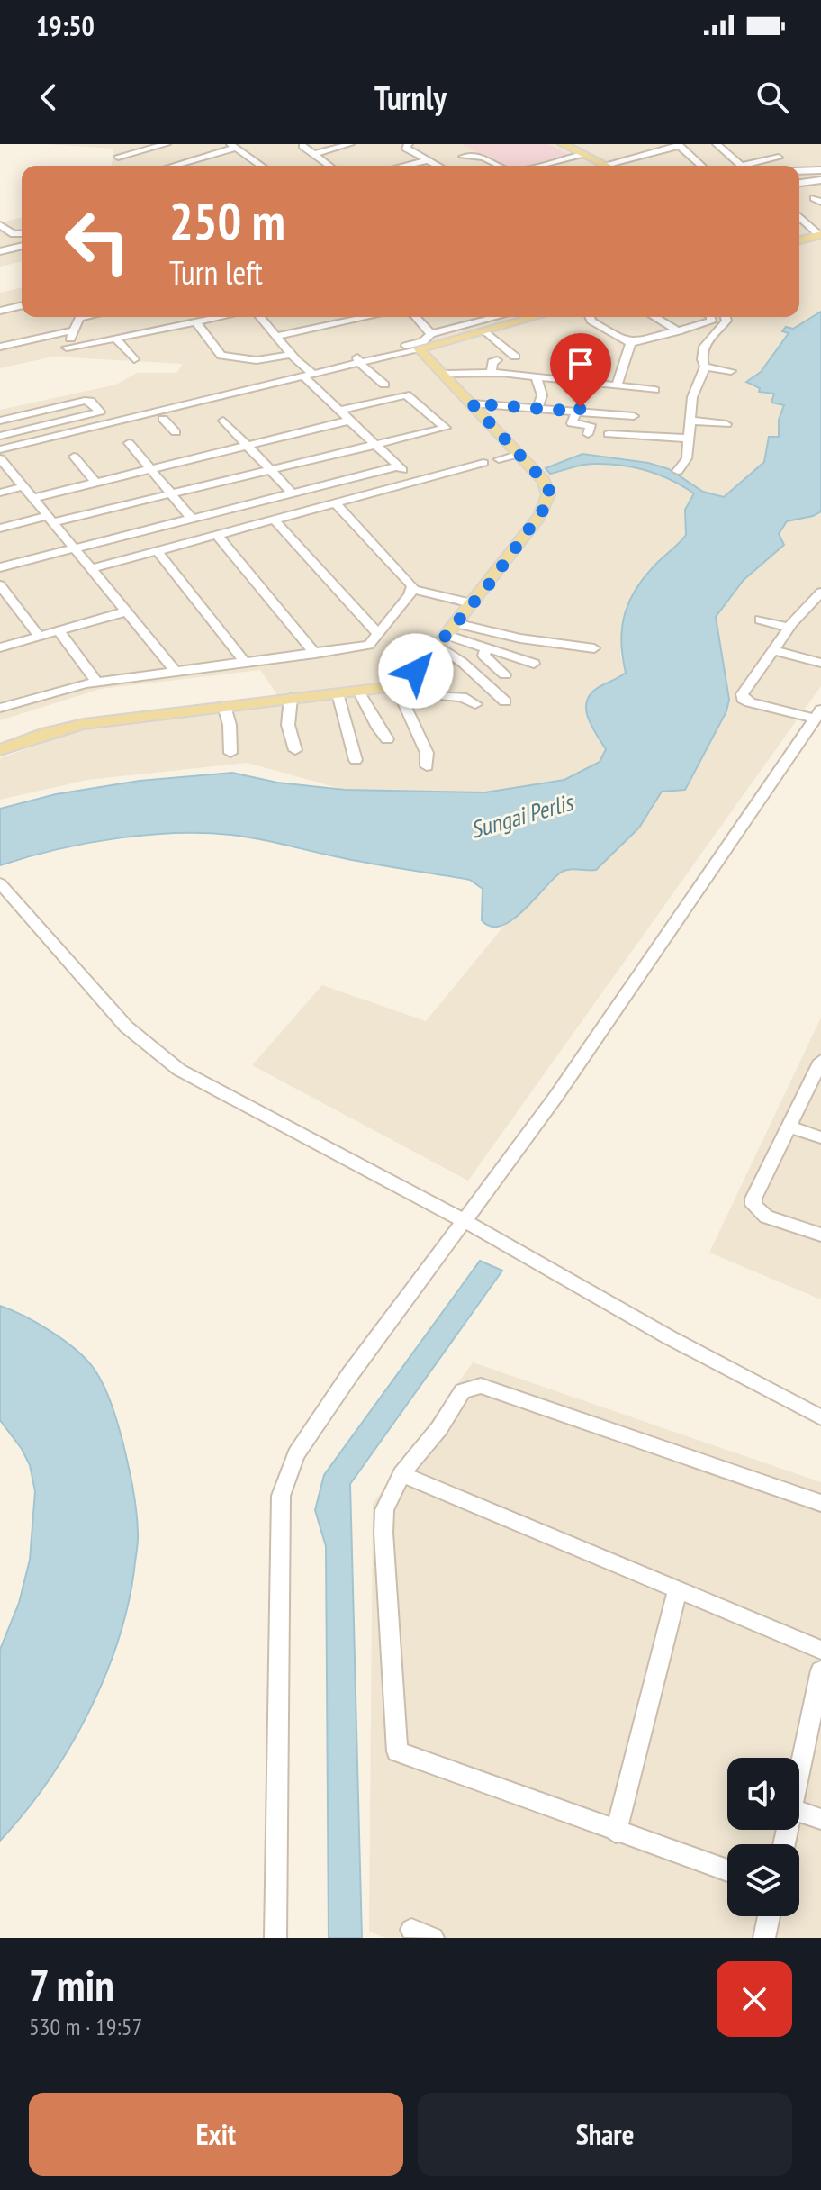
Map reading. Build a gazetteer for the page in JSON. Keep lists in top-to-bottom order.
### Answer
{
  "water": ["Sungai Perlis"],
  "page": {
    "status": "19:50",
    "header": "Turnly",
    "turn": ["250 m", "Turn left"],
    "heading": ["7 min", "530 m · 19:57"],
    "buttons": ["Exit", "Share"]
  }
}
